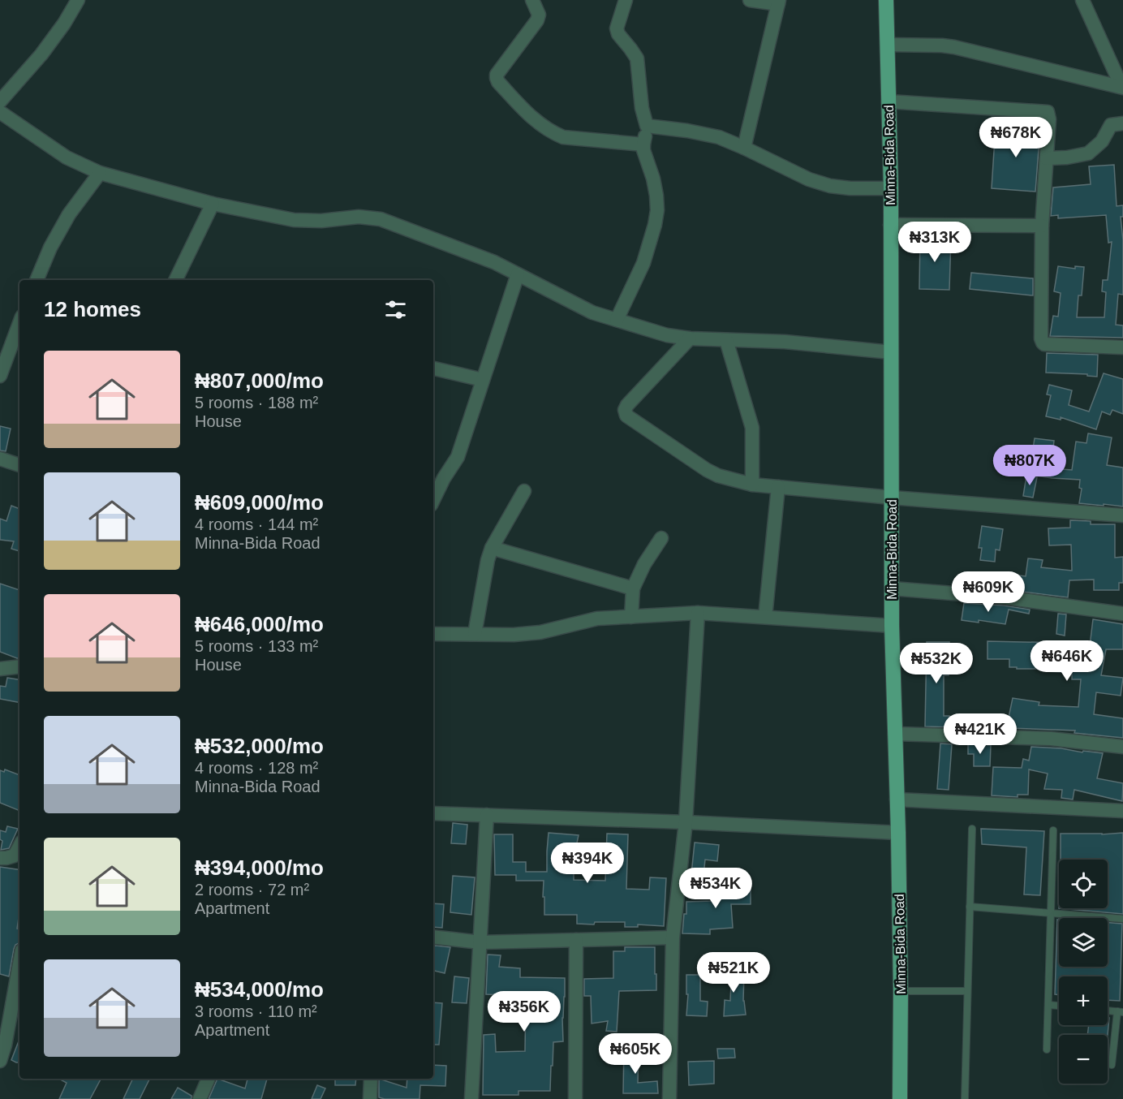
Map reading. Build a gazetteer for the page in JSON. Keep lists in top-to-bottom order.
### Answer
{
  "streets": {
    "main road": ["Minna-Bida Road"]
  },
  "page": {
    "price": [
      "₦678K",
      "₦313K",
      "₦807K",
      "₦609K",
      "₦646K",
      "₦532K",
      "₦421K",
      "₦394K",
      "₦534K",
      "₦521K",
      "₦356K",
      "₦605K"
    ],
    "heading": "12 homes",
    "list": [
      {
        "name": "₦807,000/mo",
        "note": "5 rooms · 188 m² · House"
      },
      {
        "name": "₦609,000/mo",
        "note": "4 rooms · 144 m² · Minna-Bida Road"
      },
      {
        "name": "₦646,000/mo",
        "note": "5 rooms · 133 m² · House"
      },
      {
        "name": "₦532,000/mo",
        "note": "4 rooms · 128 m² · Minna-Bida Road"
      },
      {
        "name": "₦394,000/mo",
        "note": "2 rooms · 72 m² · Apartment"
      },
      {
        "name": "₦534,000/mo",
        "note": "3 rooms · 110 m² · Apartment"
      }
    ],
    "map_buttons": ["+", "−"]
  }
}
